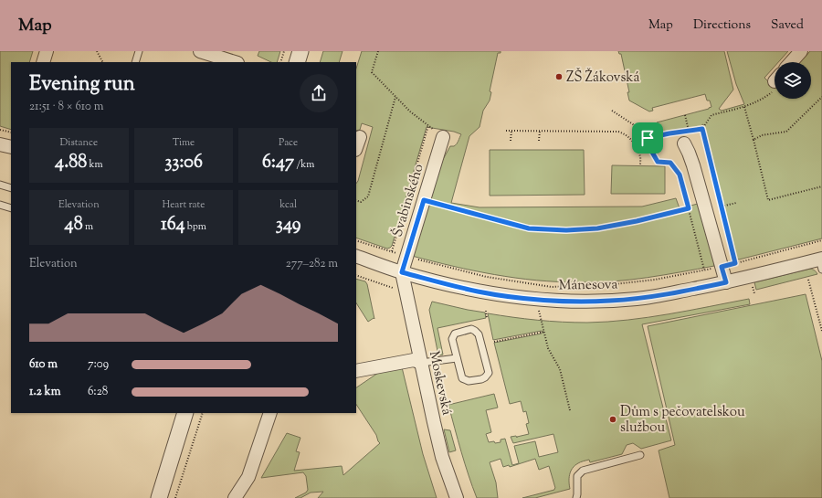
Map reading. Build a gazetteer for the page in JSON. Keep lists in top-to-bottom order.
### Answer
{
  "streets": {
    "street": ["Švabinského", "Mánesova", "Moskevská"]
  },
  "crossings": [
    ["Švabinského", "Mánesova"],
    ["Švabinského", "Moskevská"],
    ["Mánesova", "Moskevská"]
  ],
  "places": ["ZŠ Žákovská", "Dům s pečovatelskou službou"],
  "page": {
    "header": "Map",
    "nav": ["Map", "Directions", "Saved"],
    "heading": ["Evening run", "21:51 · 8 × 610 m"],
    "stats": [
      ["Distance", "4.88 km"],
      ["Time", "33:06"],
      ["Pace", "6:47 /km"],
      ["Elevation", "48 m"],
      ["Heart rate", "164 bpm"],
      ["kcal", "349"]
    ],
    "chart": ["Elevation", "277–282 m"],
    "list": [
      {
        "name": "610 m",
        "note": "7:09"
      },
      {
        "name": "1.2 km",
        "note": "6:28"
      }
    ]
  }
}
